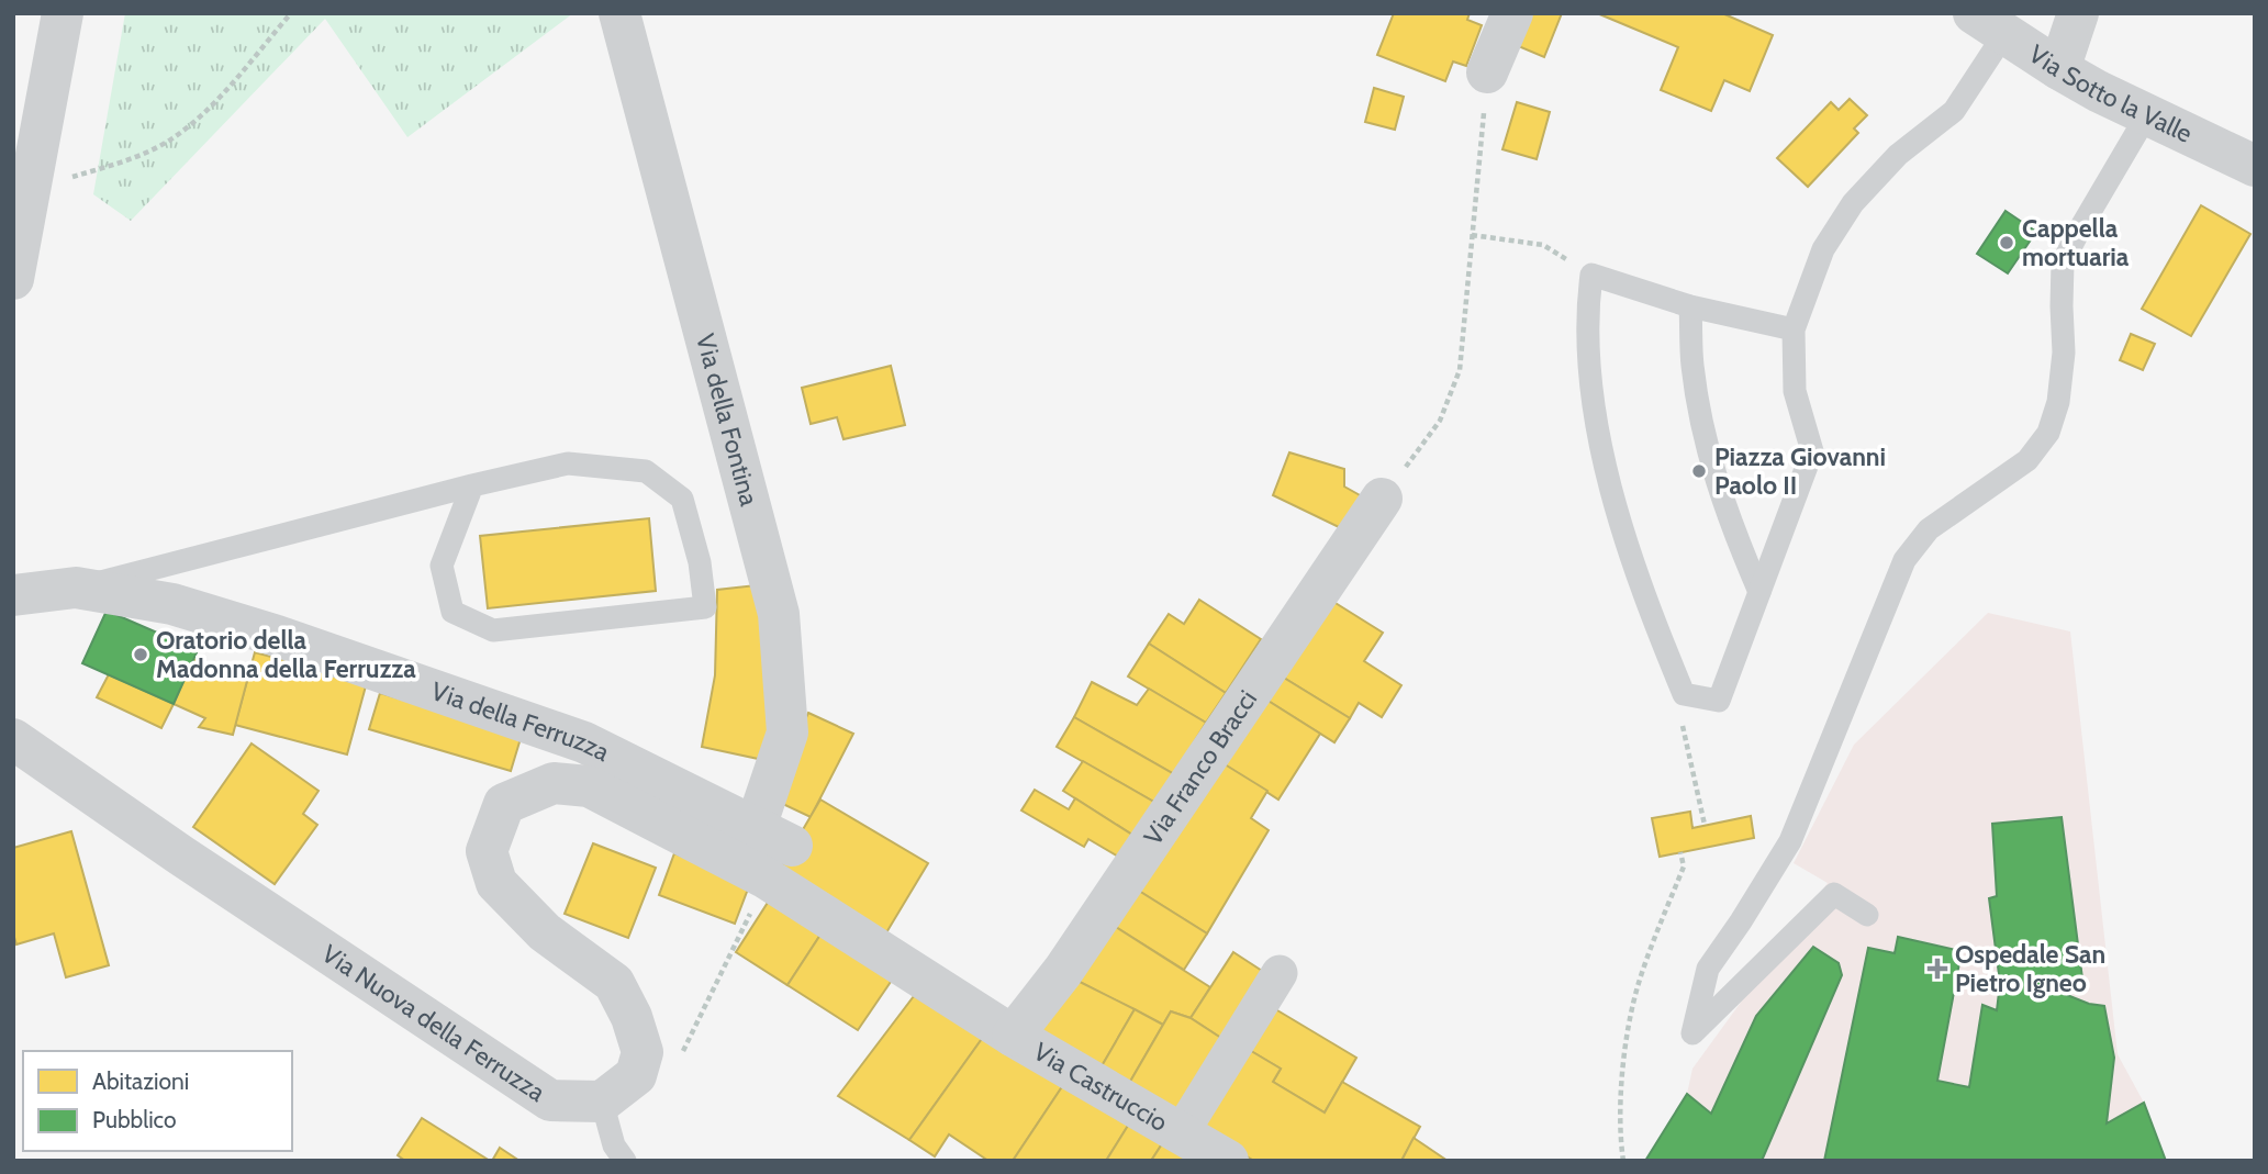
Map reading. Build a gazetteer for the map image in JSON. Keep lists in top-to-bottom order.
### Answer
{
  "streets": {
    "street": [
      "Via Sotto la Valle",
      "Via della Fontina",
      "Via della Ferruzza",
      "Via Franco Bracci",
      "Via Nuova della Ferruzza",
      "Via Castruccio"
    ]
  },
  "crossings": [
    ["Via della Fontina", "Via della Ferruzza"],
    ["Via Franco Bracci", "Via Castruccio"]
  ],
  "places": {
    "other": ["Cappella mortuaria", "Piazza Giovanni Paolo II", "Oratorio della Madonna della Ferruzza"],
    "health": ["Ospedale San Pietro Igneo"]
  },
  "legend": ["Abitazioni", "Pubblico"]
}
